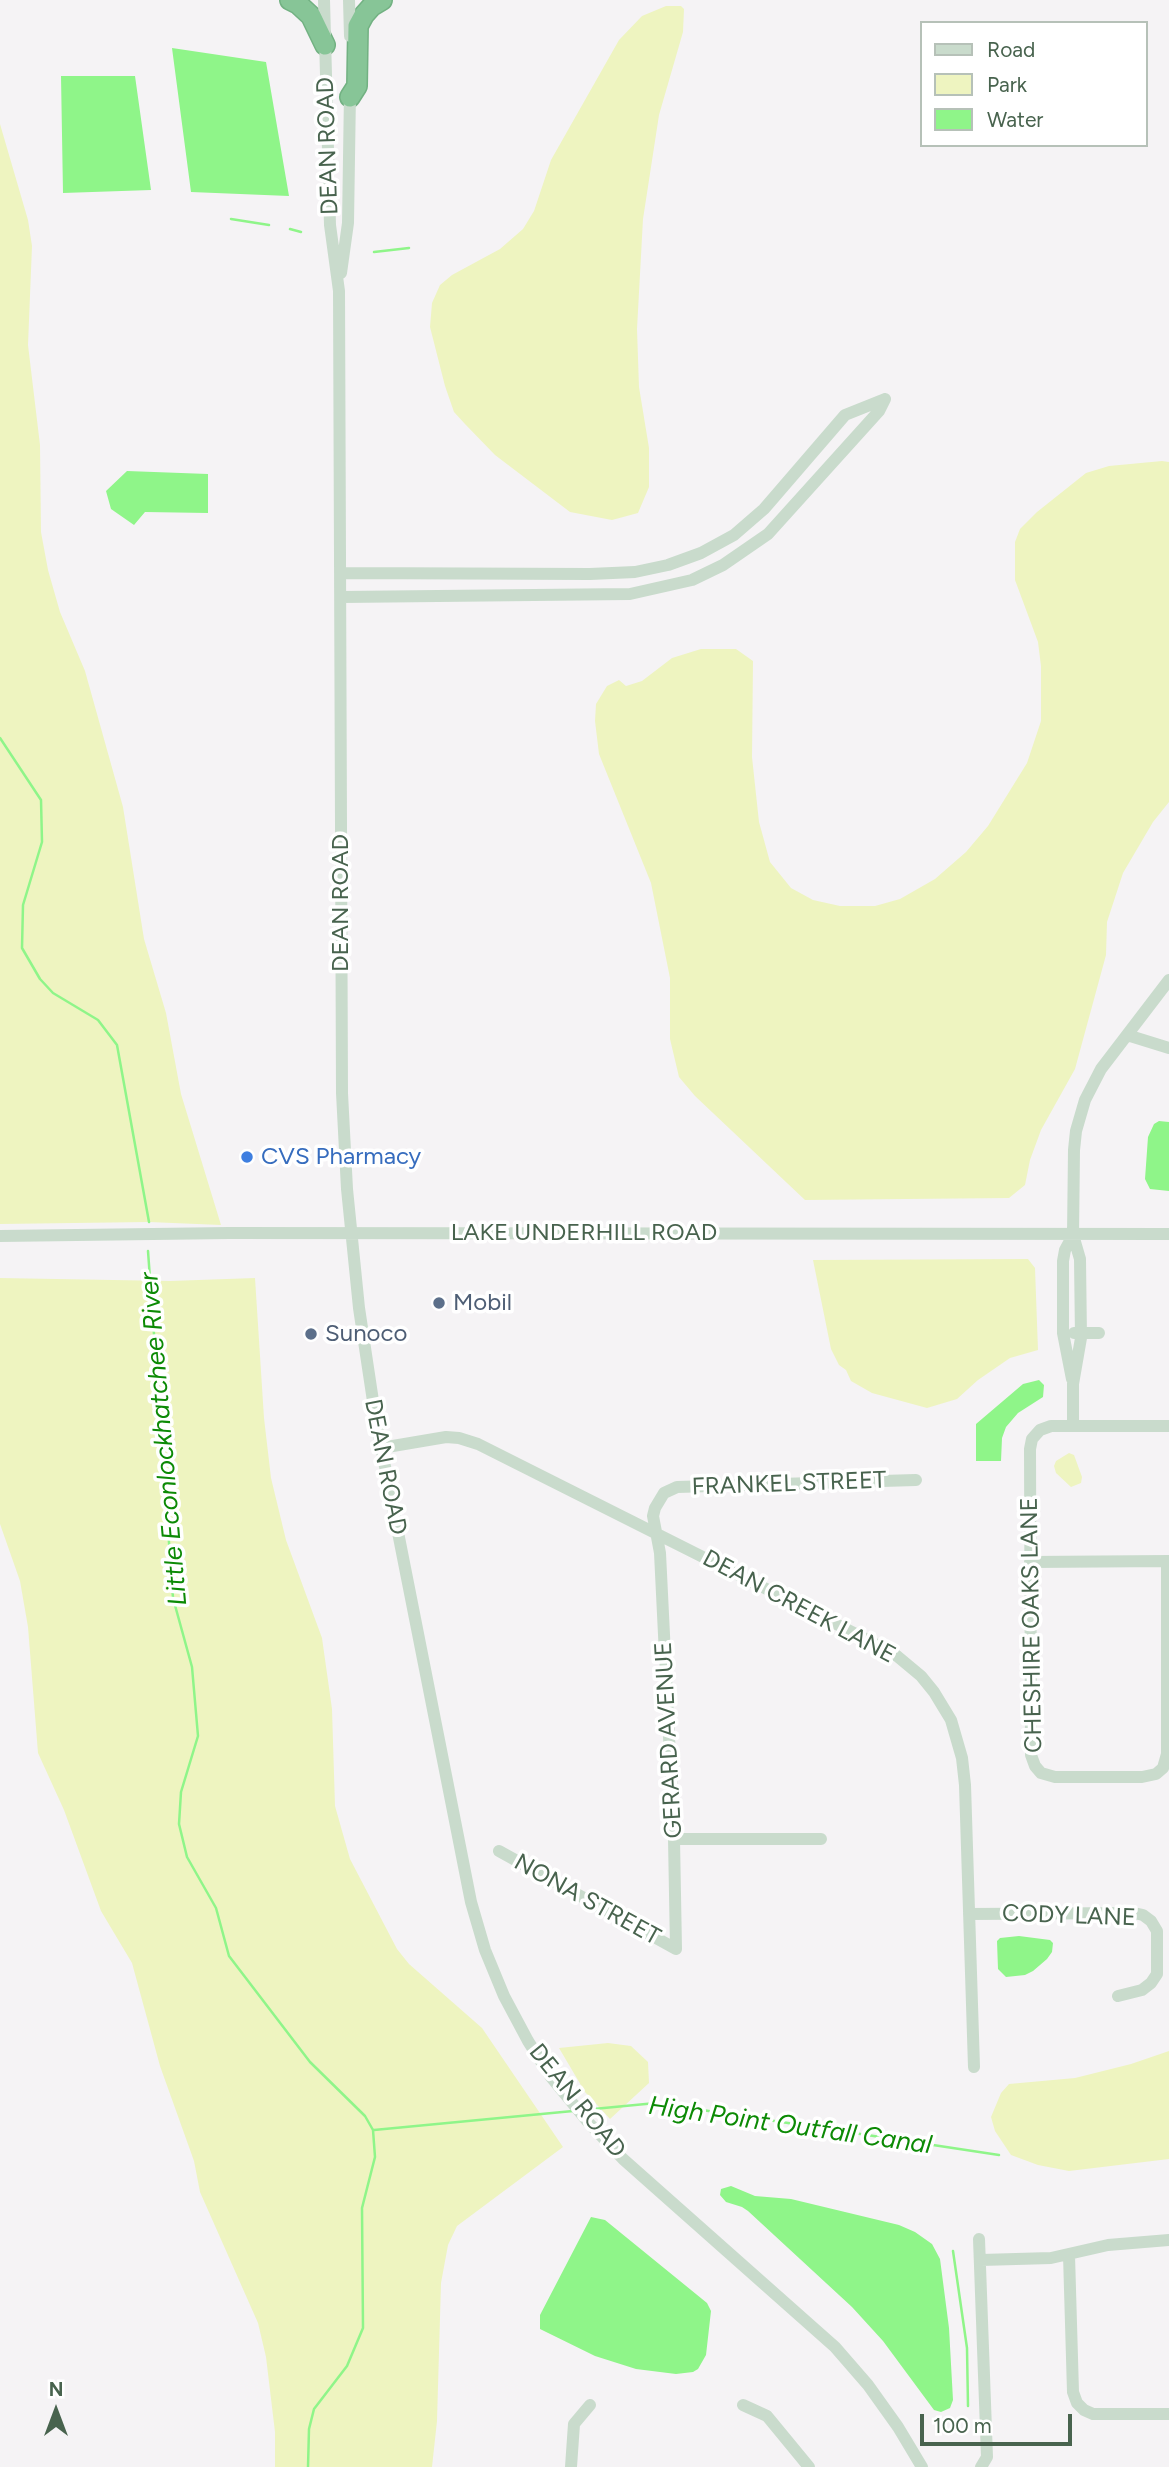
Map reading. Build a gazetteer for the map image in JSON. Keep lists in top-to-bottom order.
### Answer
{
  "streets": {
    "street": [
      "DEAN ROAD",
      "LAKE UNDERHILL ROAD",
      "FRANKEL STREET",
      "DEAN CREEK LANE",
      "CHESHIRE OAKS LANE",
      "GERARD AVENUE",
      "NONA STREET",
      "CODY LANE"
    ]
  },
  "crossings": [
    ["DEAN ROAD", "LAKE UNDERHILL ROAD"],
    ["DEAN ROAD", "DEAN CREEK LANE"],
    ["FRANKEL STREET", "DEAN CREEK LANE"],
    ["FRANKEL STREET", "GERARD AVENUE"],
    ["DEAN CREEK LANE", "GERARD AVENUE"],
    ["DEAN CREEK LANE", "CODY LANE"],
    ["GERARD AVENUE", "NONA STREET"]
  ],
  "water": ["Little Econlockhatchee River", "High Point Outfall Canal"],
  "places": ["CVS Pharmacy", "Mobil", "Sunoco"],
  "legend": ["Road", "Park", "Water"],
  "scale_bar": "100 m",
  "north": "top"
}
